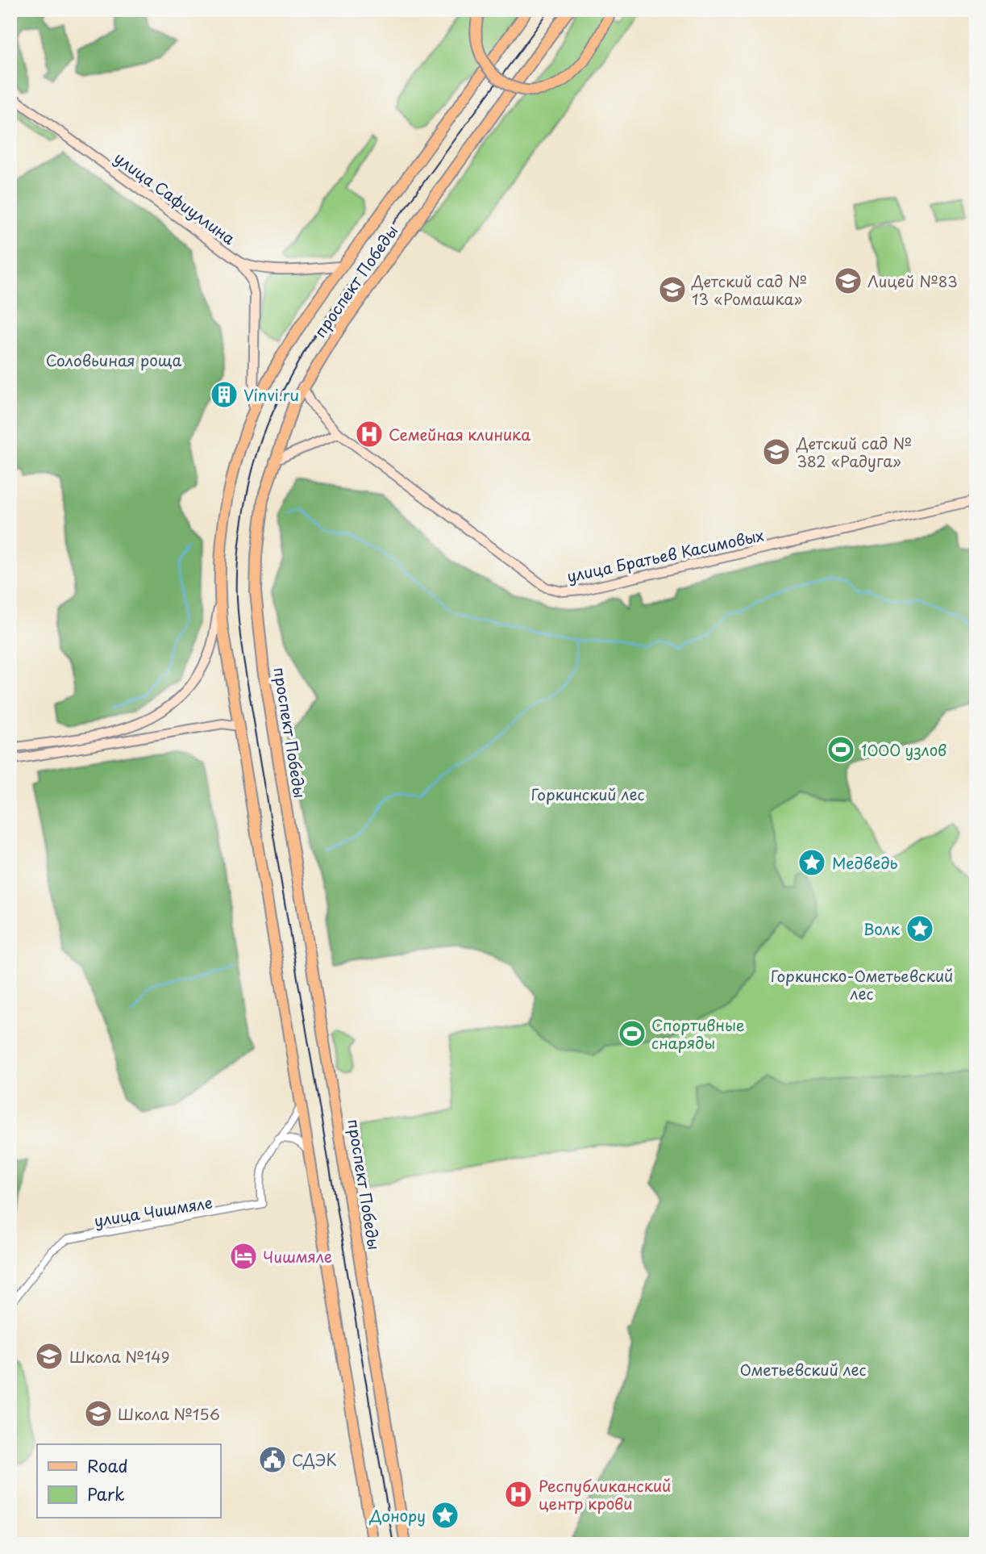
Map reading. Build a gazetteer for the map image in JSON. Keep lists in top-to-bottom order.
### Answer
{
  "streets": {
    "main road": ["проспект Победы"],
    "street": ["улица Сафиуллина", "улица Братьев Касимовых", "улица Чишмяле"]
  },
  "crossings": [
    ["улица Сафиуллина", "проспект Победы"],
    ["проспект Победы", "улица Братьев Касимовых"],
    ["проспект Победы", "улица Чишмяле"]
  ],
  "parks": [
    "Соловьиная роща",
    "Горкинский лес",
    "Горкинско-Ометьевский лес",
    "Ометьевский лес"
  ],
  "places": {
    "school or university": [
      "Лицей №83",
      "Детский сад № 13 «Ромашка»",
      "Детский сад № 382 «Радуга»",
      "Школа №149",
      "Школа №156"
    ],
    "building": ["Vinvi.ru"],
    "hospital": ["Семейная клиника", "Республиканский центр крови"],
    "sports": ["1000 узлов", "Спортивные снаряды"],
    "place": ["Медведь", "Волк", "Донору"],
    "hotel": ["Чишмяле"],
    "public building": ["СДЭК"]
  },
  "legend": ["Road", "Park"]
}
